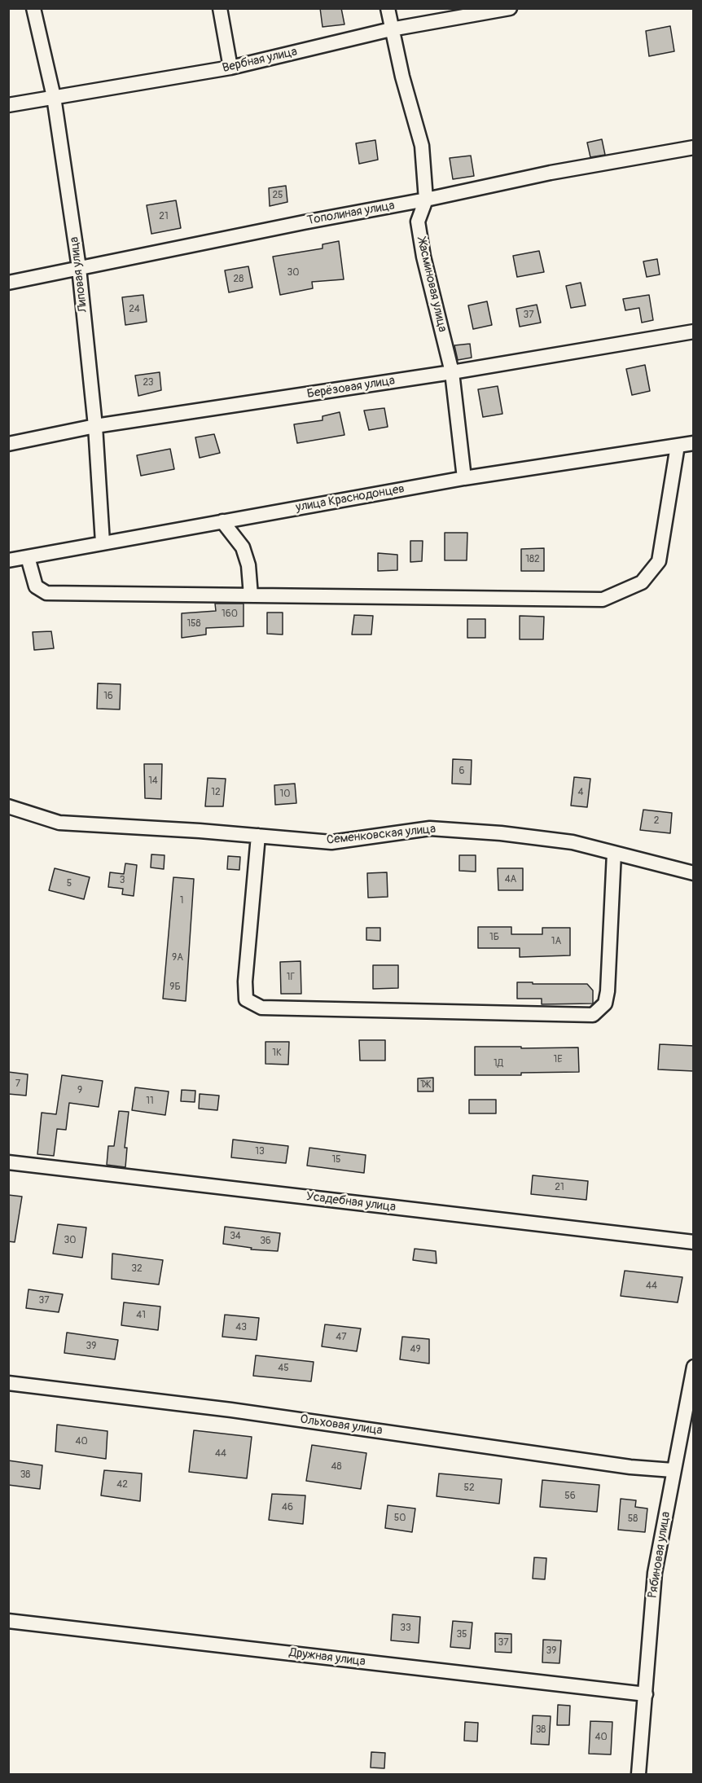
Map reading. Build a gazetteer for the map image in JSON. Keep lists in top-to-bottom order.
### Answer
{
  "streets": {
    "street": [
      "Вербная улица",
      "Тополиная улица",
      "Липовая улица",
      "Жасминовая улица",
      "Берёзовая улица",
      "улица Краснодонцев",
      "Семенковская улица",
      "Усадебная улица",
      "Ольховая улица",
      "Рябиновая улица",
      "Дружная улица"
    ]
  },
  "crossings": [
    ["Вербная улица", "Липовая улица"],
    ["Вербная улица", "Жасминовая улица"],
    ["Тополиная улица", "Липовая улица"],
    ["Тополиная улица", "Жасминовая улица"],
    ["Липовая улица", "Берёзовая улица"],
    ["Липовая улица", "улица Краснодонцев"],
    ["Жасминовая улица", "Берёзовая улица"],
    ["Жасминовая улица", "улица Краснодонцев"],
    ["Ольховая улица", "Рябиновая улица"],
    ["Рябиновая улица", "Дружная улица"]
  ],
  "house_numbers": [
    "25",
    "21",
    "30",
    "28",
    "24",
    "37",
    "23",
    "182",
    "160",
    "158",
    "16",
    "6",
    "14",
    "12",
    "4",
    "10",
    "2",
    "4А",
    "3",
    "5",
    "1",
    "1Б",
    "1А",
    "9А",
    "1Г",
    "9Б",
    "1К",
    "1Е",
    "1Д",
    "7",
    "1Ж",
    "9",
    "11",
    "13",
    "15",
    "21",
    "34",
    "30",
    "36",
    "32",
    "44",
    "37",
    "41",
    "43",
    "47",
    "39",
    "49",
    "45",
    "40",
    "44",
    "48",
    "38",
    "42",
    "52",
    "56",
    "46",
    "50",
    "58",
    "33",
    "35",
    "37",
    "39",
    "38",
    "40"
  ]
}
